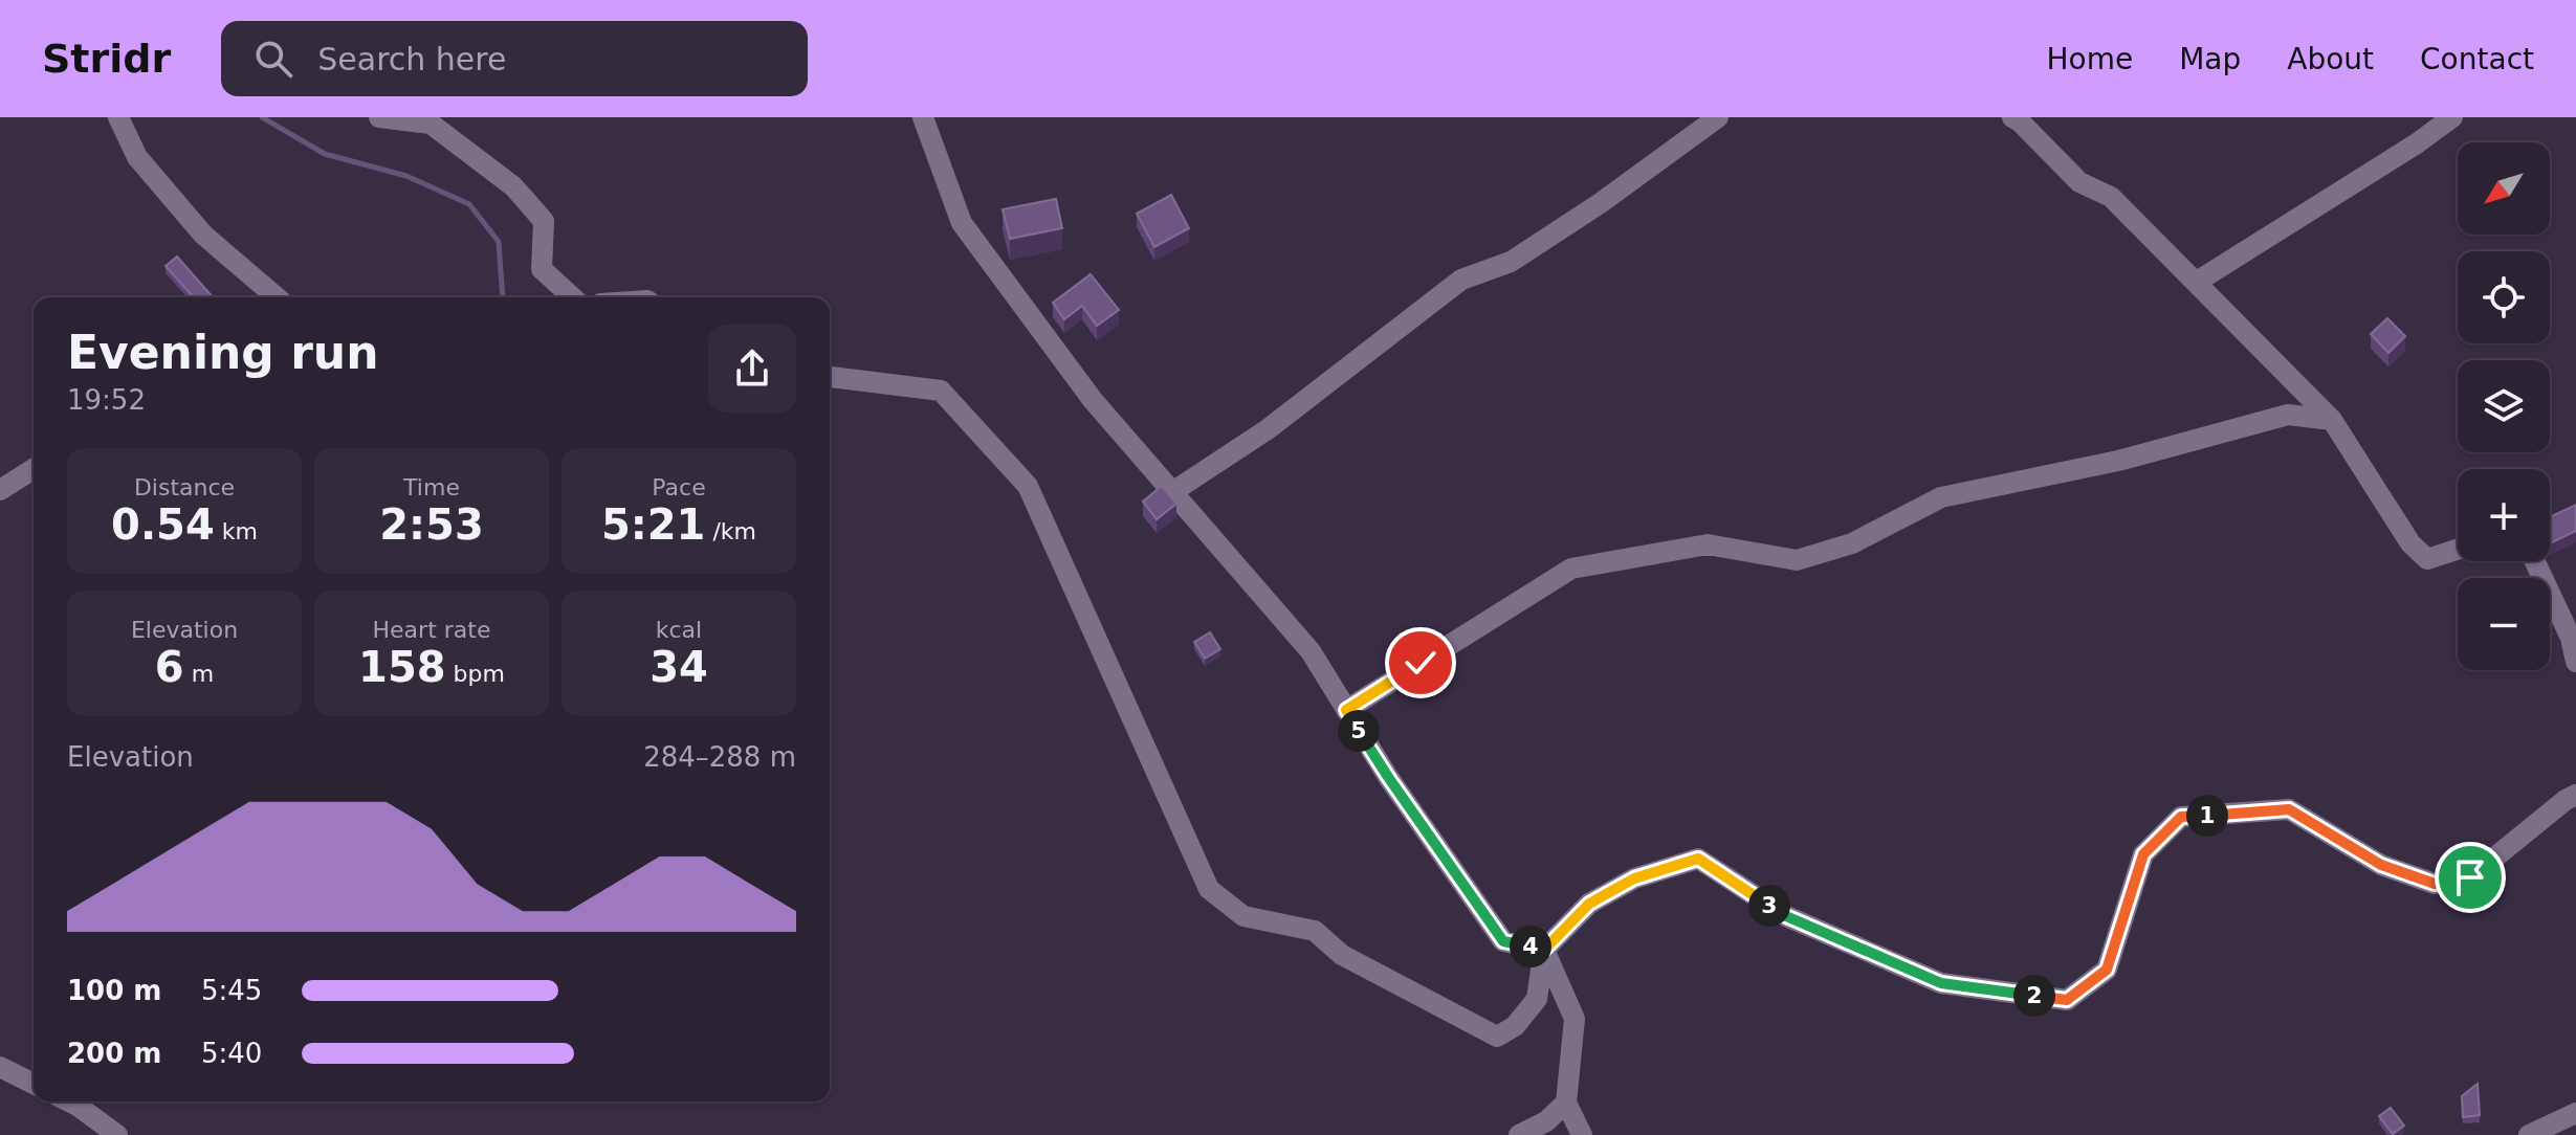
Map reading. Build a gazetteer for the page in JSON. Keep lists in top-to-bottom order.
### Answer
{
  "north": "bottom left",
  "page": {
    "header": "Stridr",
    "search": "Search here",
    "nav": [
      "Home",
      "Map",
      "About",
      "Contact"
    ],
    "map_buttons": ["+", "−"],
    "heading": ["Evening run", "19:52"],
    "stats": [
      ["Distance", "0.54 km"],
      ["Time", "2:53"],
      ["Pace", "5:21 /km"],
      ["Elevation", "6 m"],
      ["Heart rate", "158 bpm"],
      ["kcal", "34"]
    ],
    "pins": [
      "5",
      "1",
      "3",
      "4",
      "2"
    ],
    "chart": ["Elevation", "284–288 m"],
    "list": [
      {
        "name": "100 m",
        "note": "5:45"
      },
      {
        "name": "200 m",
        "note": "5:40"
      }
    ]
  }
}
